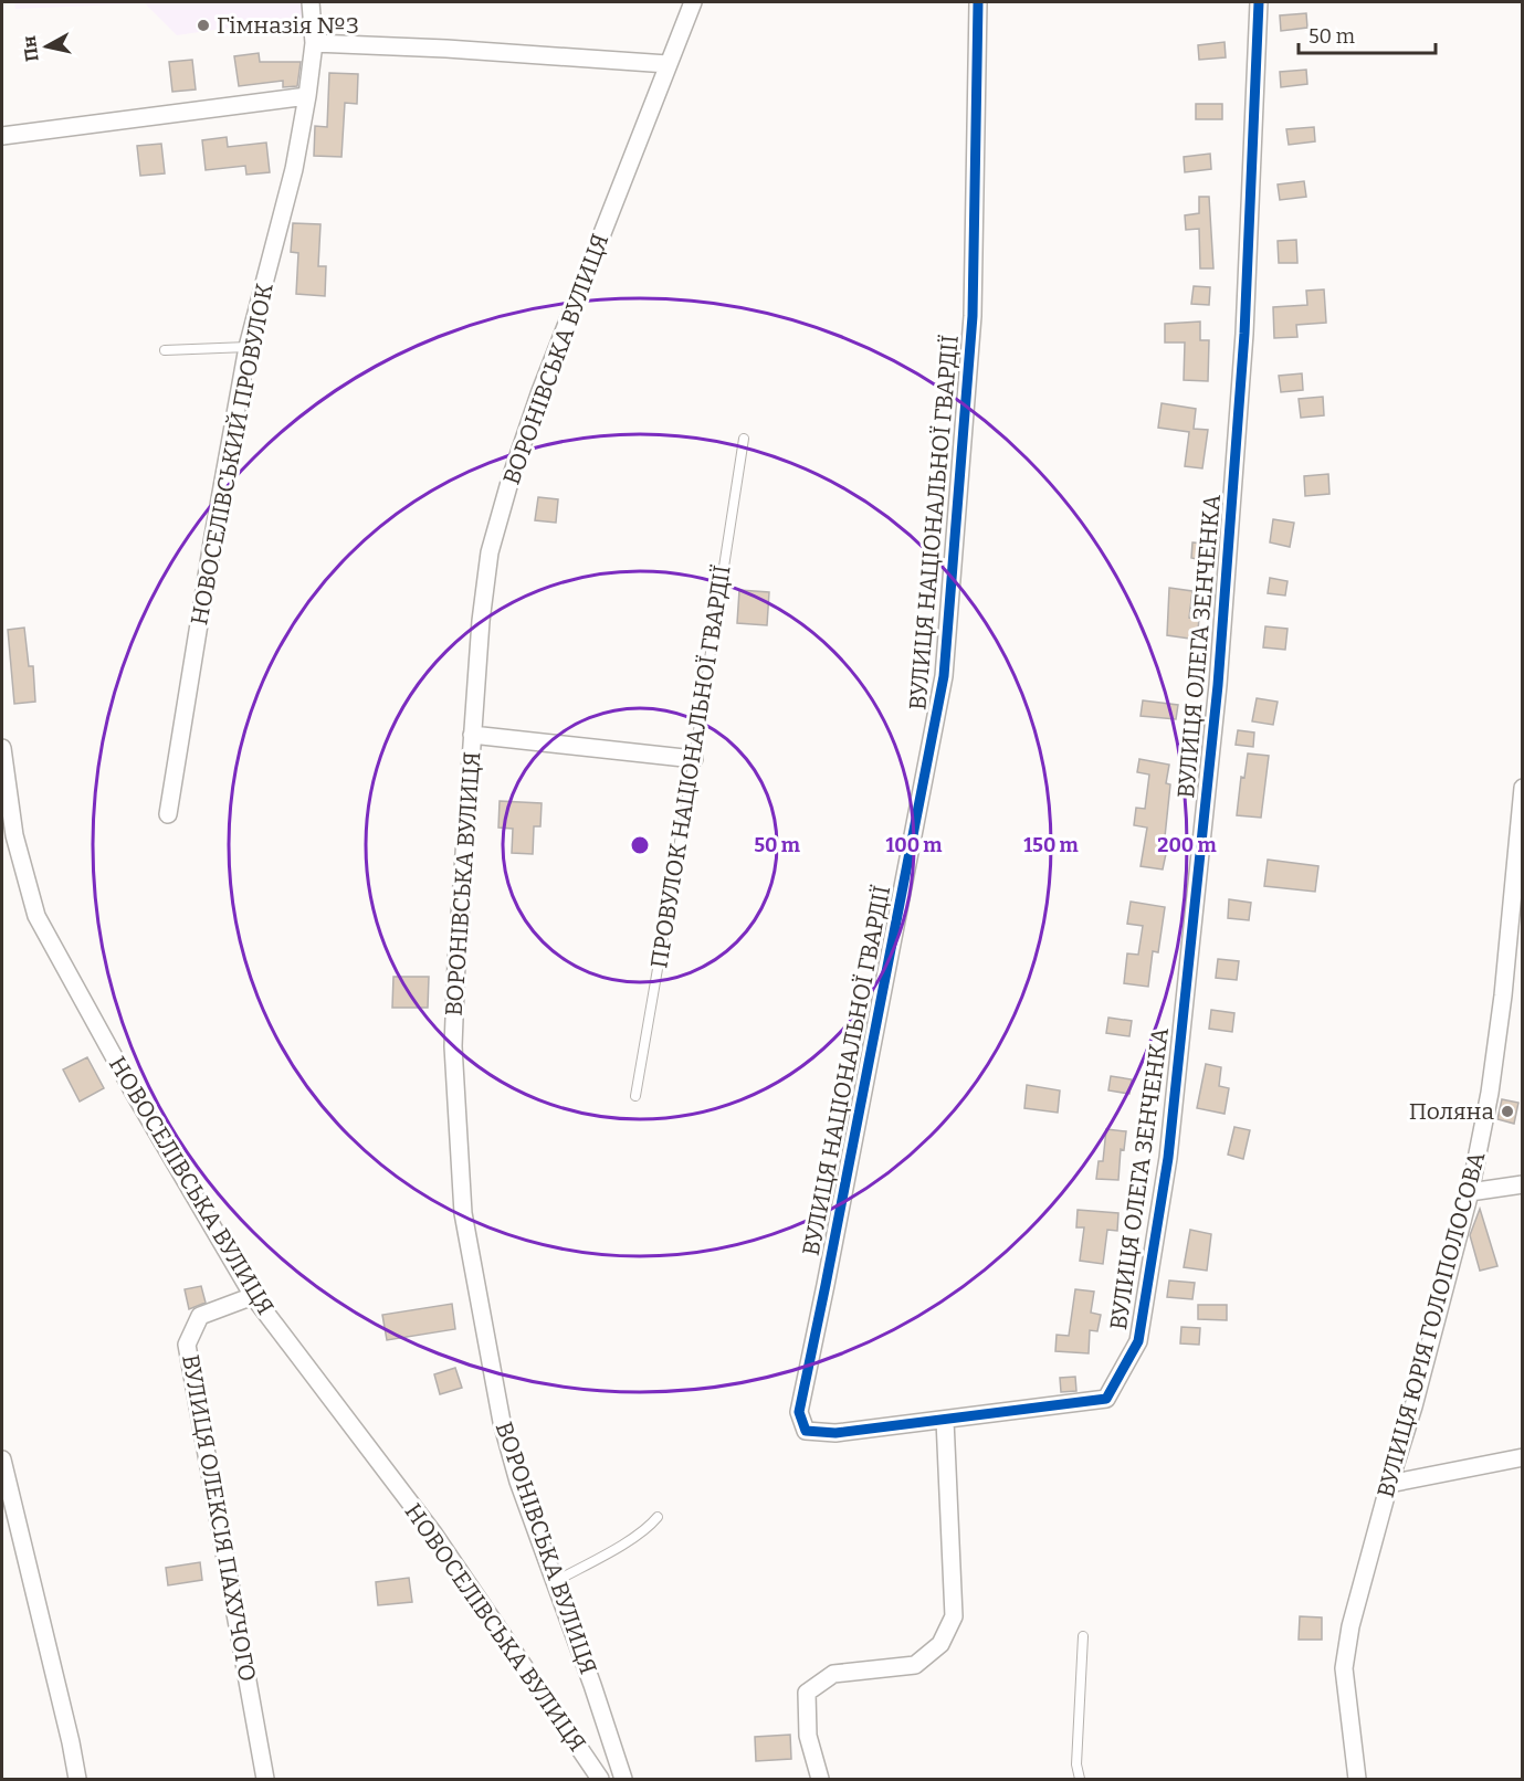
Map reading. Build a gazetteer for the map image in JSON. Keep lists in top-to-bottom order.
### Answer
{
  "streets": {
    "street": [
      "ВОРОНІВСЬКА ВУЛИЦЯ",
      "НОВОСЕЛІВСЬКИЙ ПРОВУЛОК",
      "ВУЛИЦЯ НАЦІОНАЛЬНОЇ ГВАРДІЇ",
      "ВУЛИЦЯ ОЛЕГА ЗЕНЧЕНКА",
      "НОВОСЕЛІВСЬКА ВУЛИЦЯ",
      "ВУЛИЦЯ ЮРІЯ ГОЛОПОЛОСОВА",
      "ВУЛИЦЯ ОЛЕКСІЯ ПАХУЧОГО"
    ],
    "lane": ["ПРОВУЛОК НАЦІОНАЛЬНОЇ ГВАРДІЇ"]
  },
  "crossings": [
    ["ВУЛИЦЯ НАЦІОНАЛЬНОЇ ГВАРДІЇ", "ВУЛИЦЯ ОЛЕГА ЗЕНЧЕНКА"],
    ["НОВОСЕЛІВСЬКА ВУЛИЦЯ", "ВУЛИЦЯ ОЛЕКСІЯ ПАХУЧОГО"]
  ],
  "places": ["Гімназія №3", "Поляна"],
  "scale_bar": "50 m",
  "north": "left",
  "rings": [
    "50 m",
    "100 m",
    "150 m",
    "200 m"
  ]
}
